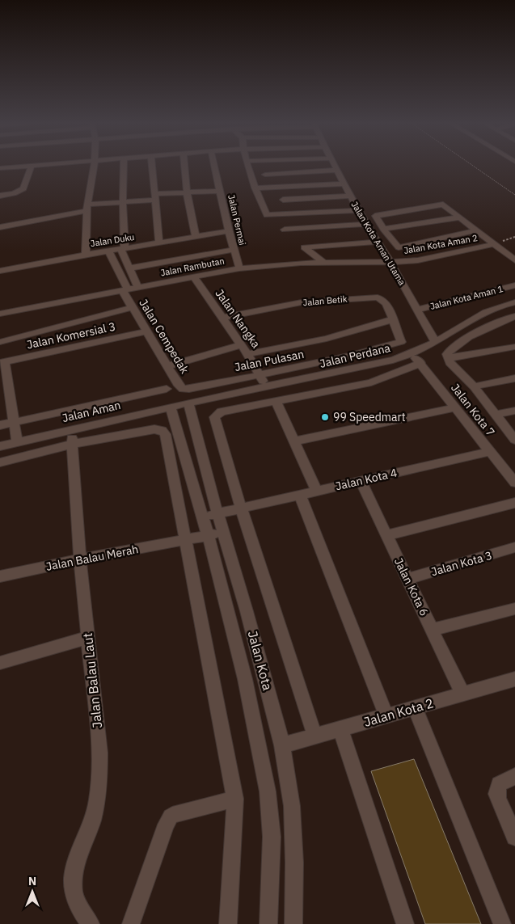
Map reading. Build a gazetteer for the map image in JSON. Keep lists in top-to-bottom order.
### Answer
{
  "streets": {
    "street": [
      "Jalan Permai",
      "Jalan Duku",
      "Jalan Kota Aman Utama",
      "Jalan Kota Aman 2",
      "Jalan Rambutan",
      "Jalan Kota Aman 1",
      "Jalan Betik",
      "Jalan Nangka",
      "Jalan Komersial 3",
      "Jalan Cempedak",
      "Jalan Perdana",
      "Jalan Pulasan",
      "Jalan Kota 7",
      "Jalan Aman",
      "Jalan Kota 4",
      "Jalan Balau Merah",
      "Jalan Kota 3",
      "Jalan Kota 6",
      "Jalan Kota",
      "Jalan Balau Laut",
      "Jalan Kota 2"
    ]
  },
  "crossings": [
    ["Jalan Permai", "Jalan Duku"],
    ["Jalan Permai", "Jalan Rambutan"],
    ["Jalan Kota Aman Utama", "Jalan Kota Aman 2"],
    ["Jalan Kota Aman Utama", "Jalan Rambutan"],
    ["Jalan Kota Aman Utama", "Jalan Kota Aman 1"],
    ["Jalan Kota Aman Utama", "Jalan Perdana"],
    ["Jalan Kota Aman 2", "Jalan Rambutan"],
    ["Jalan Rambutan", "Jalan Nangka"],
    ["Jalan Rambutan", "Jalan Cempedak"],
    ["Jalan Betik", "Jalan Nangka"],
    ["Jalan Betik", "Jalan Pulasan"],
    ["Jalan Nangka", "Jalan Perdana"],
    ["Jalan Nangka", "Jalan Pulasan"],
    ["Jalan Komersial 3", "Jalan Cempedak"],
    ["Jalan Cempedak", "Jalan Perdana"],
    ["Jalan Cempedak", "Jalan Pulasan"],
    ["Jalan Cempedak", "Jalan Aman"],
    ["Jalan Cempedak", "Jalan Kota"],
    ["Jalan Perdana", "Jalan Pulasan"],
    ["Jalan Perdana", "Jalan Kota 7"],
    ["Jalan Perdana", "Jalan Aman"],
    ["Jalan Perdana", "Jalan Kota"],
    ["Jalan Pulasan", "Jalan Aman"],
    ["Jalan Pulasan", "Jalan Kota"],
    ["Jalan Kota 7", "Jalan Kota 4"],
    ["Jalan Aman", "Jalan Kota"],
    ["Jalan Aman", "Jalan Balau Laut"],
    ["Jalan Kota 4", "Jalan Kota 6"],
    ["Jalan Kota 4", "Jalan Kota"],
    ["Jalan Balau Merah", "Jalan Kota"],
    ["Jalan Balau Merah", "Jalan Balau Laut"],
    ["Jalan Kota 3", "Jalan Kota 6"],
    ["Jalan Kota 6", "Jalan Kota 2"],
    ["Jalan Kota", "Jalan Kota 2"]
  ],
  "places": ["99 Speedmart"],
  "north": "top"
}
